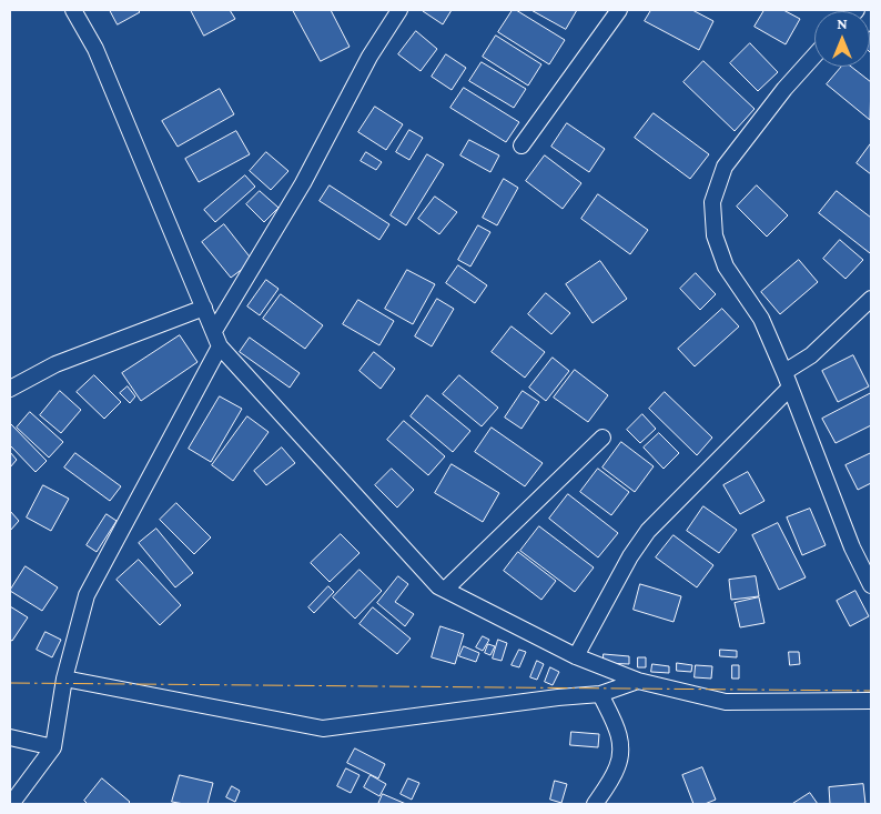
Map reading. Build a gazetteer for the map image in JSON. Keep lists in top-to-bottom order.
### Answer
{
  "north": "top"
}
